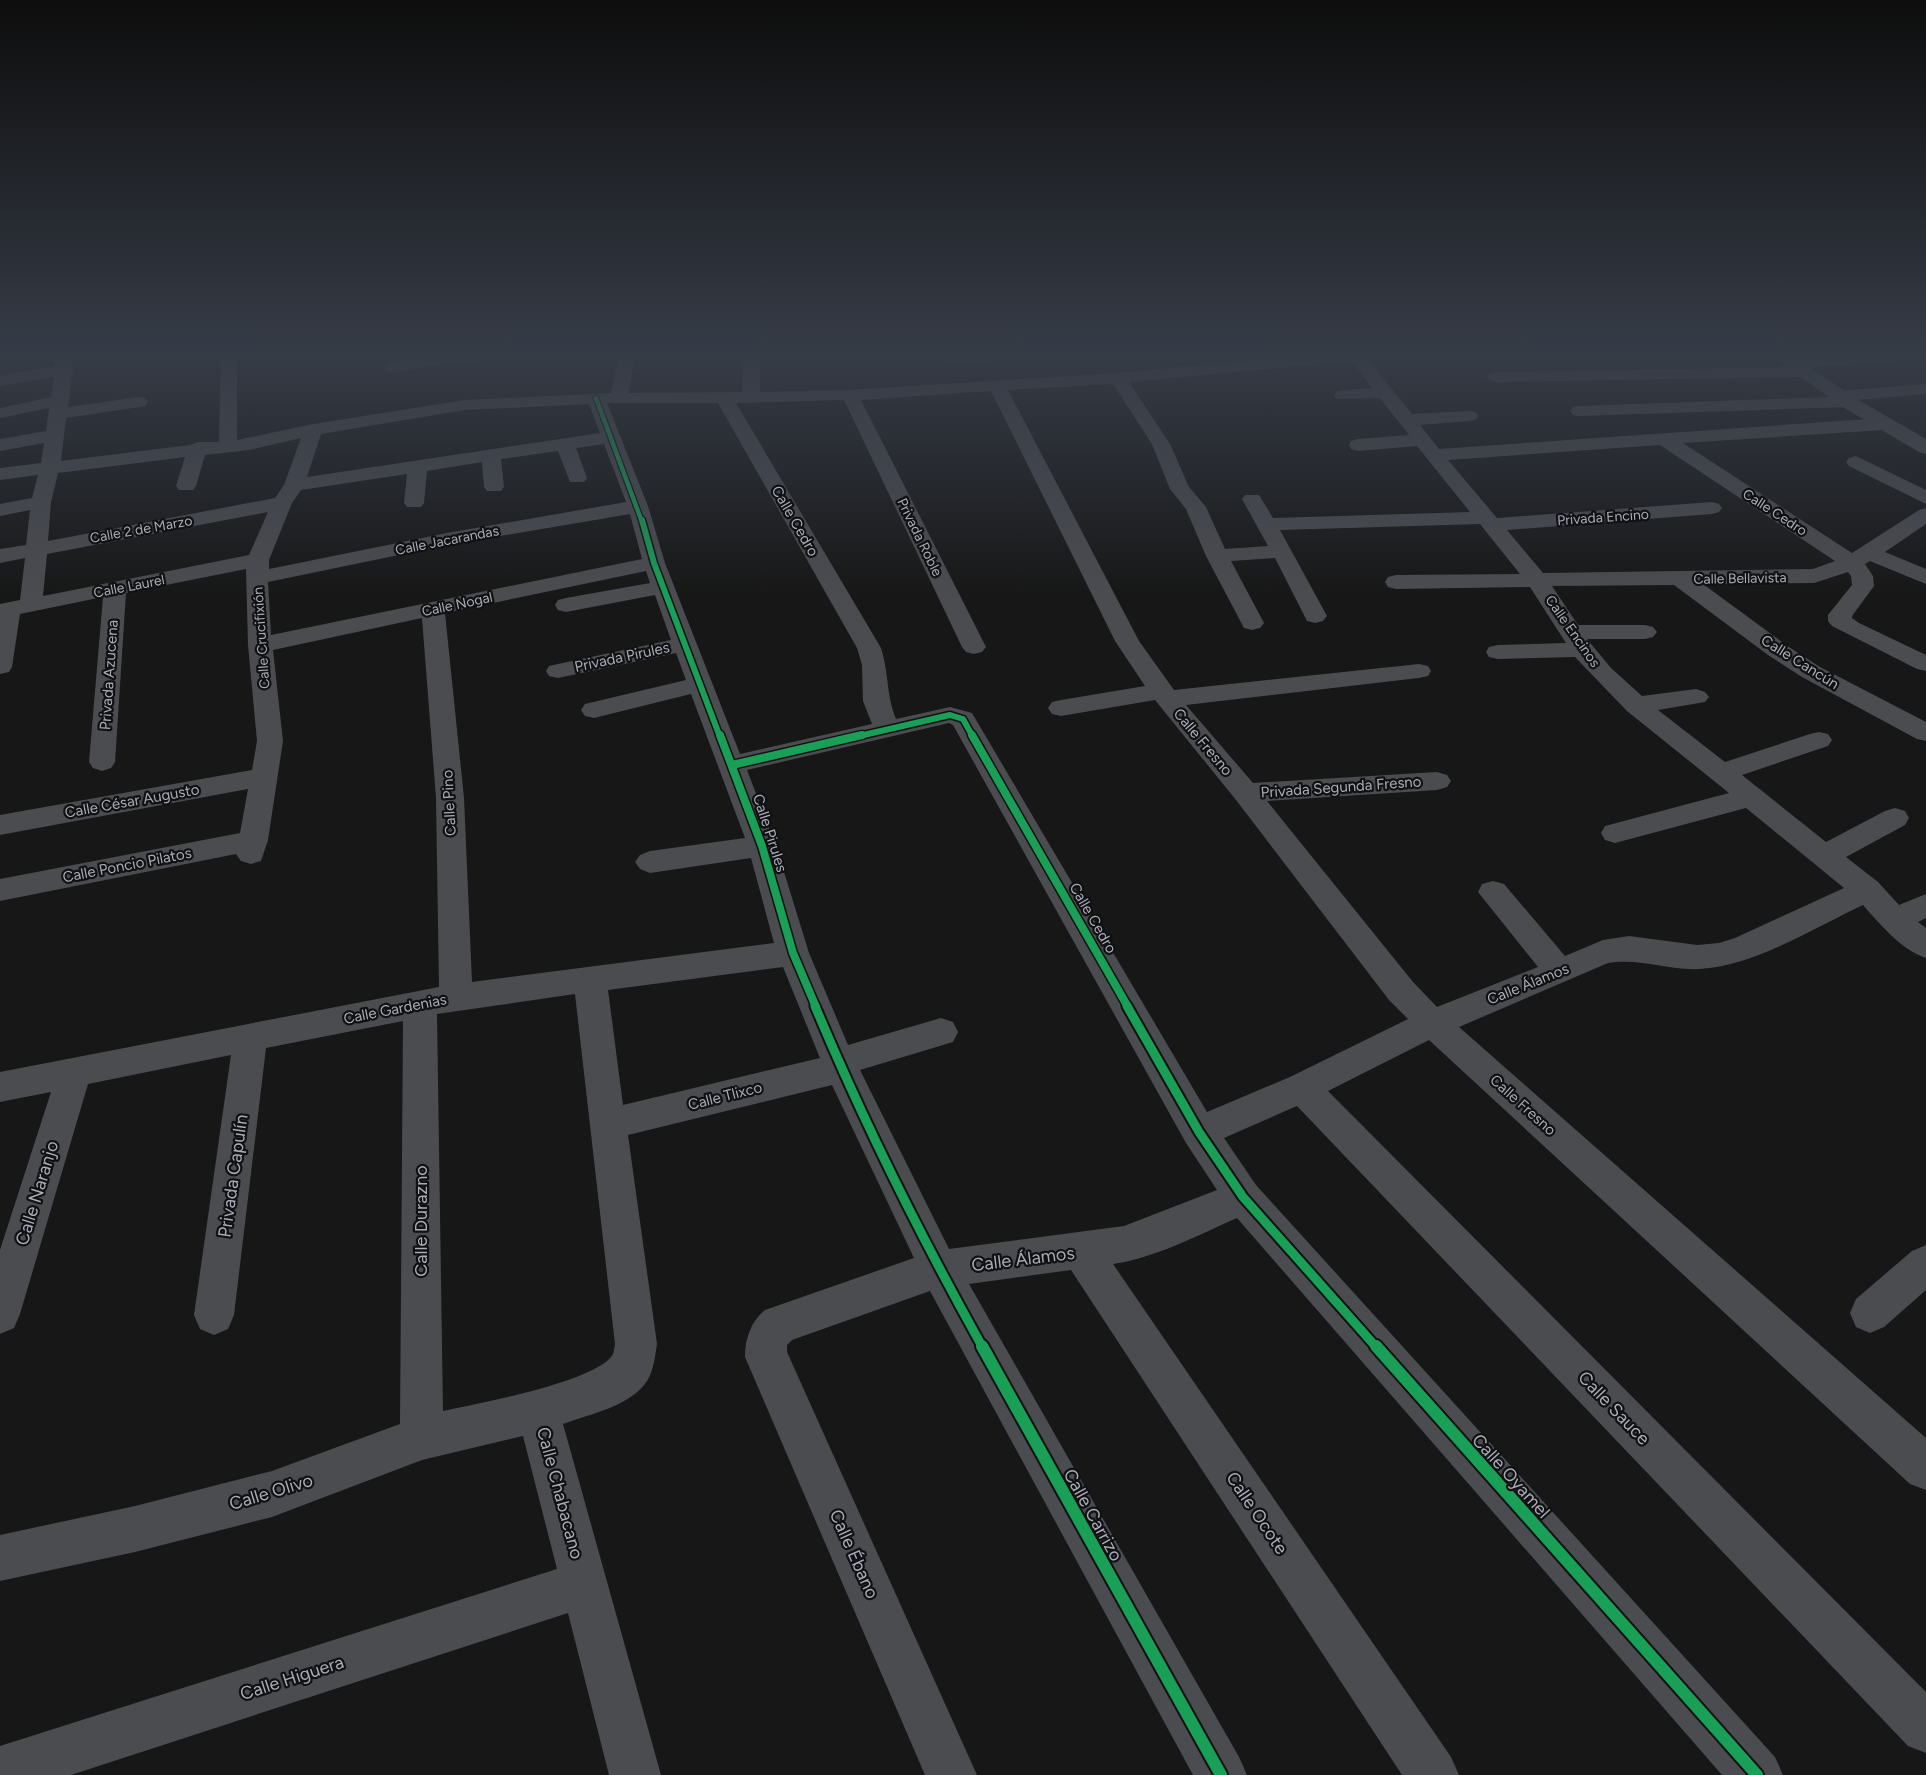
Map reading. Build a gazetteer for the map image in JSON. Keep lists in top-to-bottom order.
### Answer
{
  "streets": {
    "street": [
      "Calle Cedro",
      "Privada Encino",
      "Calle 2 de Marzo",
      "Privada Roble",
      "Calle Jacarandas",
      "Calle Bellavista",
      "Calle Laurel",
      "Calle Nogal",
      "Calle Encinos",
      "Calle Crucifixión",
      "Privada Pirules",
      "Calle Cancún",
      "Privada Azucena",
      "Calle Fresno",
      "Privada Segunda Fresno",
      "Calle César Augusto",
      "Calle Pino",
      "Calle Pirules",
      "Calle Poncio Pilatos",
      "Calle Álamos",
      "Calle Gardenias",
      "Calle Tlixco",
      "Privada Capulín",
      "Calle Naranjo",
      "Calle Durazno",
      "Calle Sauce",
      "Calle Oyamel",
      "Calle Olivo",
      "Calle Chabacano",
      "Calle Ocote",
      "Calle Carrizo",
      "Calle Ébano",
      "Calle Higuera"
    ]
  },
  "crossings": [
    ["Calle Cedro", "Calle Bellavista"],
    ["Calle Cedro", "Calle Álamos"],
    ["Calle Cedro", "Calle Oyamel"],
    ["Privada Encino", "Calle Encinos"],
    ["Calle 2 de Marzo", "Calle Crucifixión"],
    ["Calle Jacarandas", "Calle Laurel"],
    ["Calle Jacarandas", "Calle Crucifixión"],
    ["Calle Jacarandas", "Calle Pirules"],
    ["Calle Bellavista", "Calle Encinos"],
    ["Calle Bellavista", "Calle Cancún"],
    ["Calle Laurel", "Calle Crucifixión"],
    ["Calle Laurel", "Privada Azucena"],
    ["Calle Nogal", "Calle Crucifixión"],
    ["Calle Nogal", "Calle Pino"],
    ["Calle Nogal", "Calle Pirules"],
    ["Calle Encinos", "Calle Álamos"],
    ["Calle Crucifixión", "Calle César Augusto"],
    ["Calle Crucifixión", "Calle Poncio Pilatos"],
    ["Privada Pirules", "Calle Pirules"],
    ["Calle Fresno", "Privada Segunda Fresno"],
    ["Calle Fresno", "Calle Álamos"],
    ["Calle Pino", "Calle Gardenias"],
    ["Calle Pino", "Calle Durazno"],
    ["Calle Pirules", "Calle Álamos"],
    ["Calle Pirules", "Calle Gardenias"],
    ["Calle Pirules", "Calle Tlixco"],
    ["Calle Pirules", "Calle Carrizo"],
    ["Calle Álamos", "Calle Sauce"],
    ["Calle Álamos", "Calle Oyamel"],
    ["Calle Álamos", "Calle Ocote"],
    ["Calle Álamos", "Calle Carrizo"],
    ["Calle Álamos", "Calle Ébano"],
    ["Calle Gardenias", "Privada Capulín"],
    ["Calle Gardenias", "Calle Naranjo"],
    ["Calle Gardenias", "Calle Durazno"],
    ["Calle Gardenias", "Calle Chabacano"],
    ["Calle Tlixco", "Calle Chabacano"],
    ["Calle Durazno", "Calle Olivo"],
    ["Calle Olivo", "Calle Chabacano"],
    ["Calle Chabacano", "Calle Higuera"]
  ]
}
